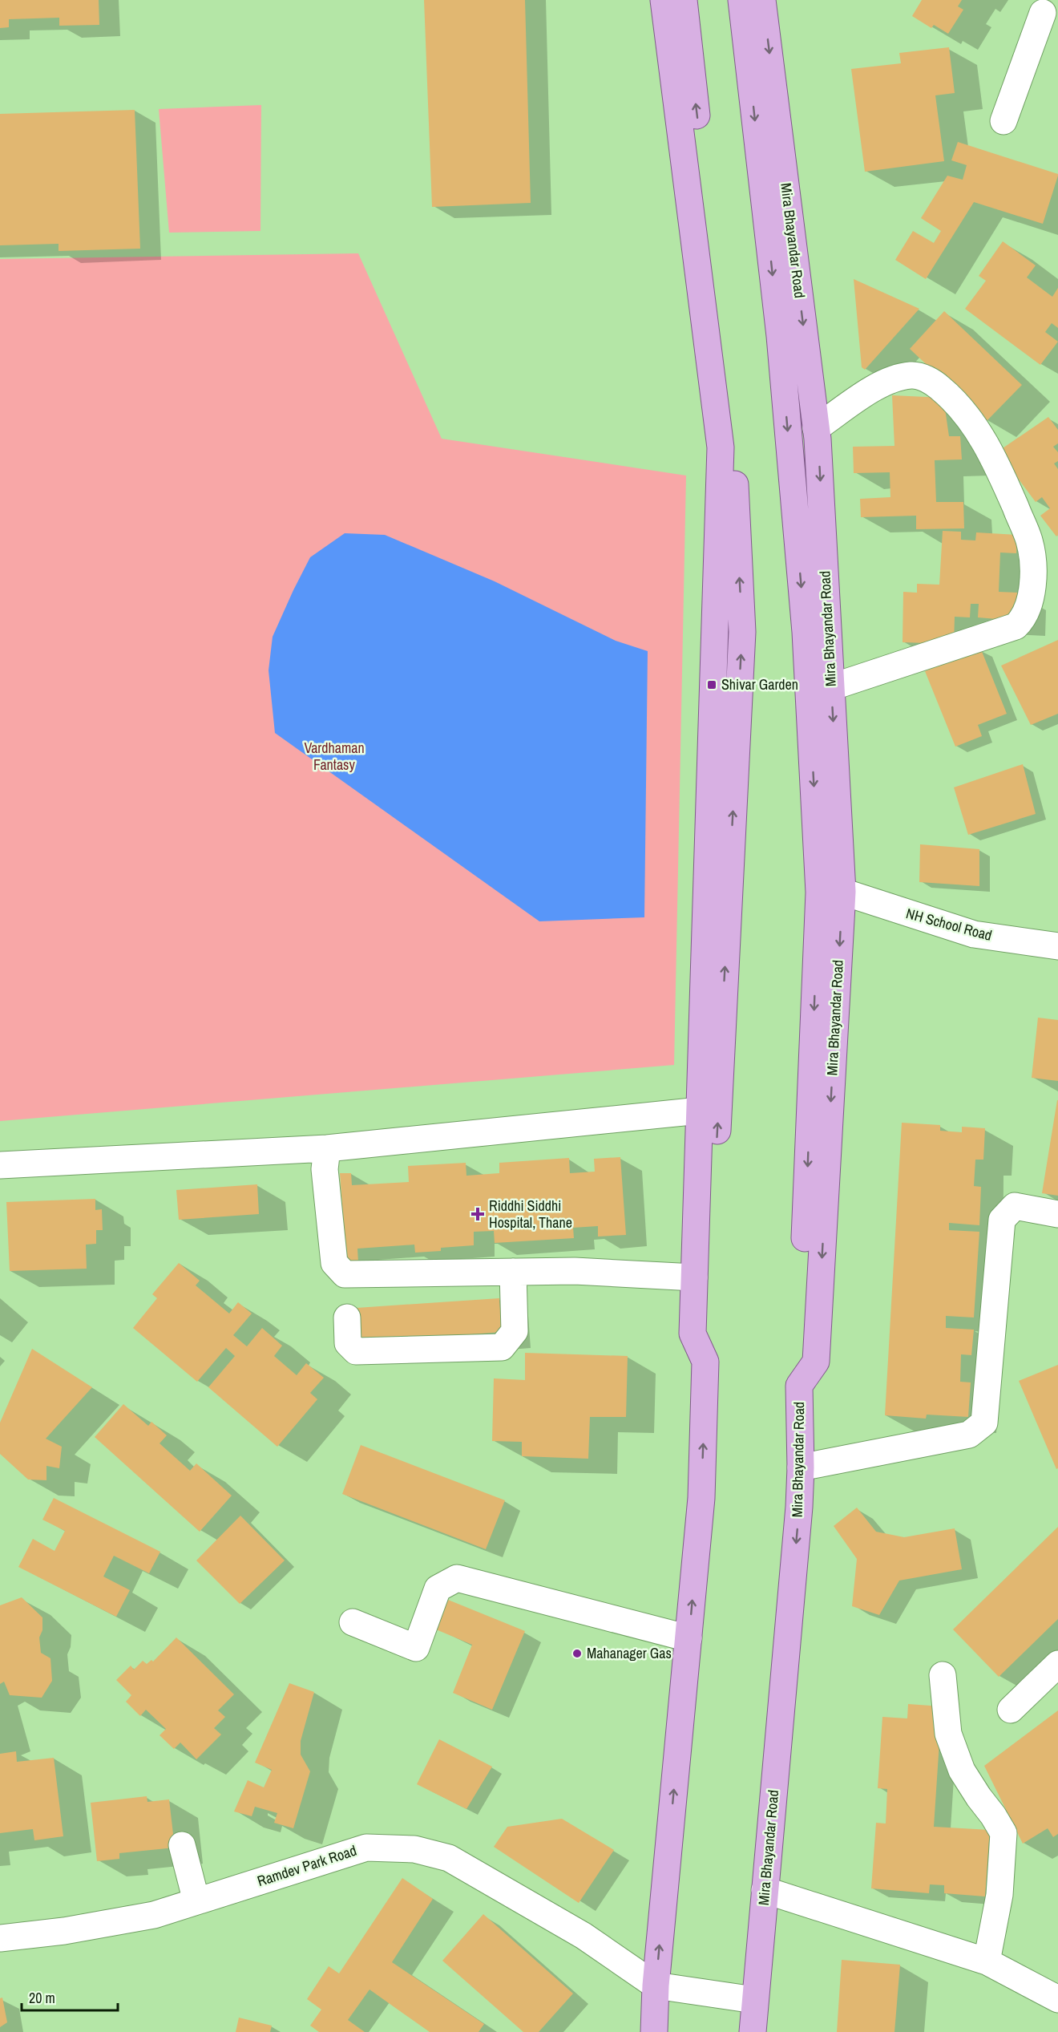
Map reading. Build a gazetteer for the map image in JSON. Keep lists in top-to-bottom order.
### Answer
{
  "streets": {
    "main road": ["Mira Bhayandar Road"],
    "street": ["NH School Road", "Ramdev Park Road"]
  },
  "crossings": [
    ["Mira Bhayandar Road", "NH School Road"],
    ["Mira Bhayandar Road", "Ramdev Park Road"]
  ],
  "parks": ["Vardhaman Fantasy"],
  "places": {
    "transit": ["Shivar Garden"],
    "health": ["Riddhi Siddhi Hospital, Thane"],
    "other": ["Mahanager Gas"]
  },
  "scale_bar": "20 m"
}
